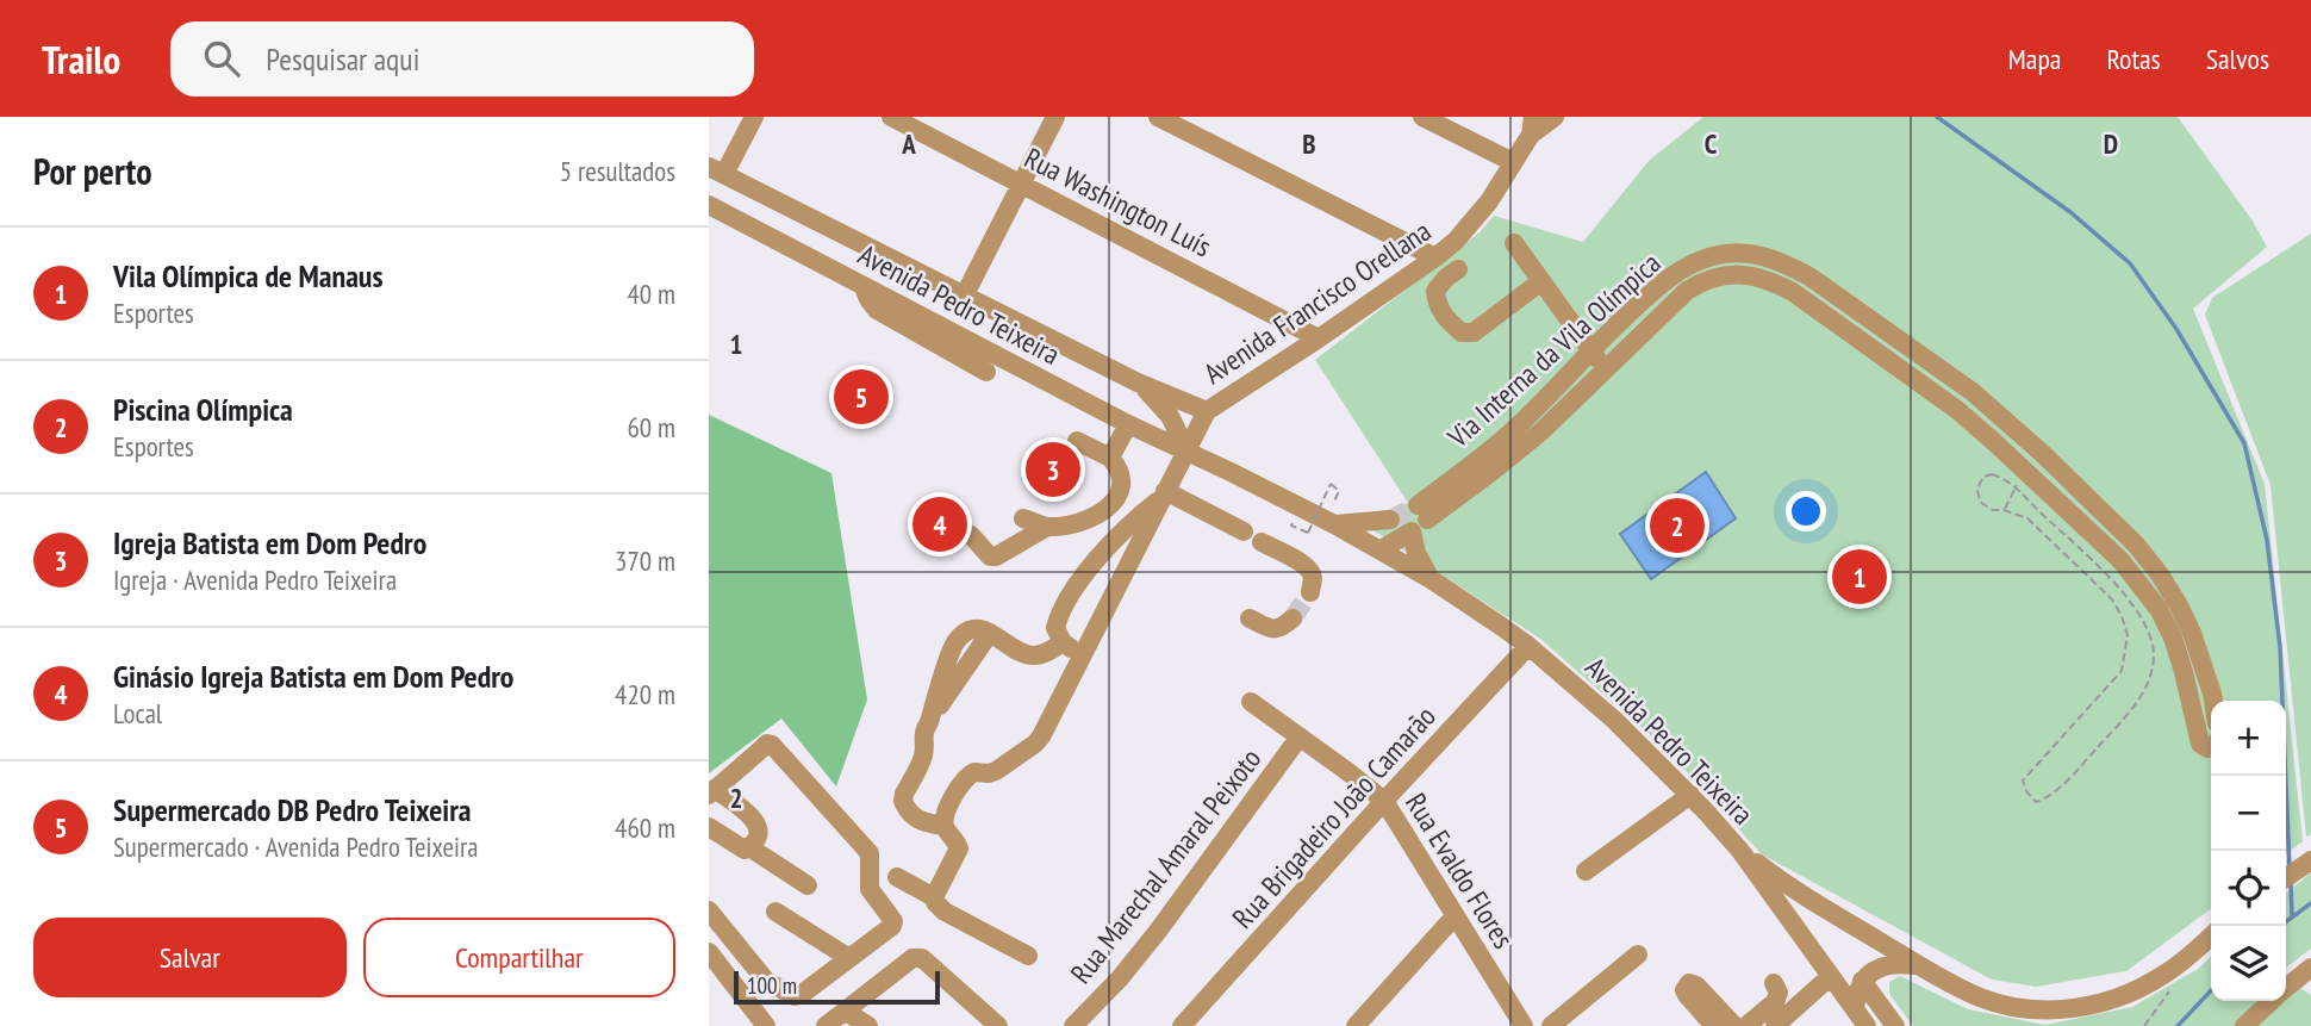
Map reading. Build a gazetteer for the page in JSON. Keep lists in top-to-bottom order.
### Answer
{
  "streets": {
    "street": [
      "Rua Washington Luís",
      "Avenida Francisco Orellana",
      "Avenida Pedro Teixeira",
      "Via Interna da Vila Olímpica",
      "Rua Brigadeiro João Camarão",
      "Rua Marechal Amaral Peixoto",
      "Rua Evaldo Flores"
    ]
  },
  "crossings": [
    ["Rua Washington Luís", "Avenida Francisco Orellana"],
    ["Avenida Francisco Orellana", "Avenida Pedro Teixeira"],
    ["Avenida Pedro Teixeira", "Rua Brigadeiro João Camarão"],
    ["Rua Brigadeiro João Camarão", "Rua Evaldo Flores"],
    ["Rua Marechal Amaral Peixoto", "Rua Evaldo Flores"]
  ],
  "scale_bar": "100 m",
  "page": {
    "header": "Trailo",
    "search": "Pesquisar aqui",
    "nav": ["Mapa", "Rotas", "Salvos"],
    "heading": ["Por perto", "5 resultados"],
    "list": [
      {
        "mark": "1",
        "name": "Vila Olímpica de Manaus",
        "note": "Esportes",
        "value": "40 m"
      },
      {
        "mark": "2",
        "name": "Piscina Olímpica",
        "note": "Esportes",
        "value": "60 m"
      },
      {
        "mark": "3",
        "name": "Igreja Batista em Dom Pedro",
        "note": "Igreja · Avenida Pedro Teixeira",
        "value": "370 m"
      },
      {
        "mark": "4",
        "name": "Ginásio Igreja Batista em Dom Pedro",
        "note": "Local",
        "value": "420 m"
      },
      {
        "mark": "5",
        "name": "Supermercado DB Pedro Teixeira",
        "note": "Supermercado · Avenida Pedro Teixeira",
        "value": "460 m"
      }
    ],
    "pins": [
      "5",
      "3",
      "4",
      "2",
      "1"
    ],
    "map_buttons": ["+", "−"],
    "buttons": ["Salvar", "Compartilhar"],
    "scale": "100 m"
  },
  "grid": {
    "columns": [
      "A",
      "B",
      "C",
      "D"
    ],
    "rows": ["1", "2"]
  }
}
